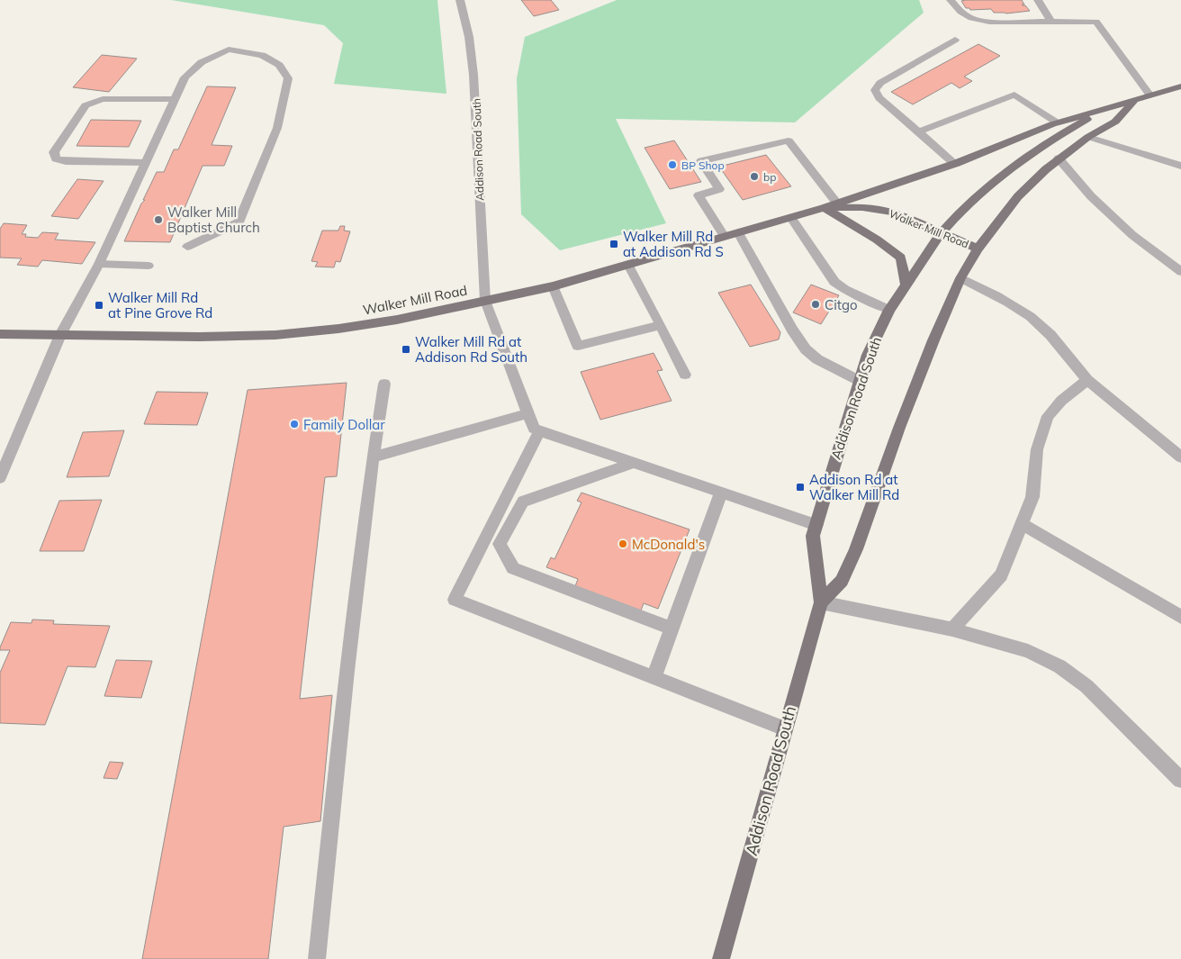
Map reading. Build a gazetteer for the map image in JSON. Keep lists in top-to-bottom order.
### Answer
{
  "streets": {
    "main road": ["Addison Road South", "Walker Mill Road"]
  },
  "crossings": [
    ["Addison Road South", "Walker Mill Road"]
  ],
  "places": {
    "other": [
      "BP Shop",
      "bp",
      "Walker Mill Baptist Church",
      "Citgo",
      "Family Dollar",
      "McDonald's"
    ],
    "transit": [
      "Walker Mill Rd at Addison Rd S",
      "Walker Mill Rd at Pine Grove Rd",
      "Walker Mill Rd at Addison Rd South",
      "Addison Rd at Walker Mill Rd"
    ]
  }
}
